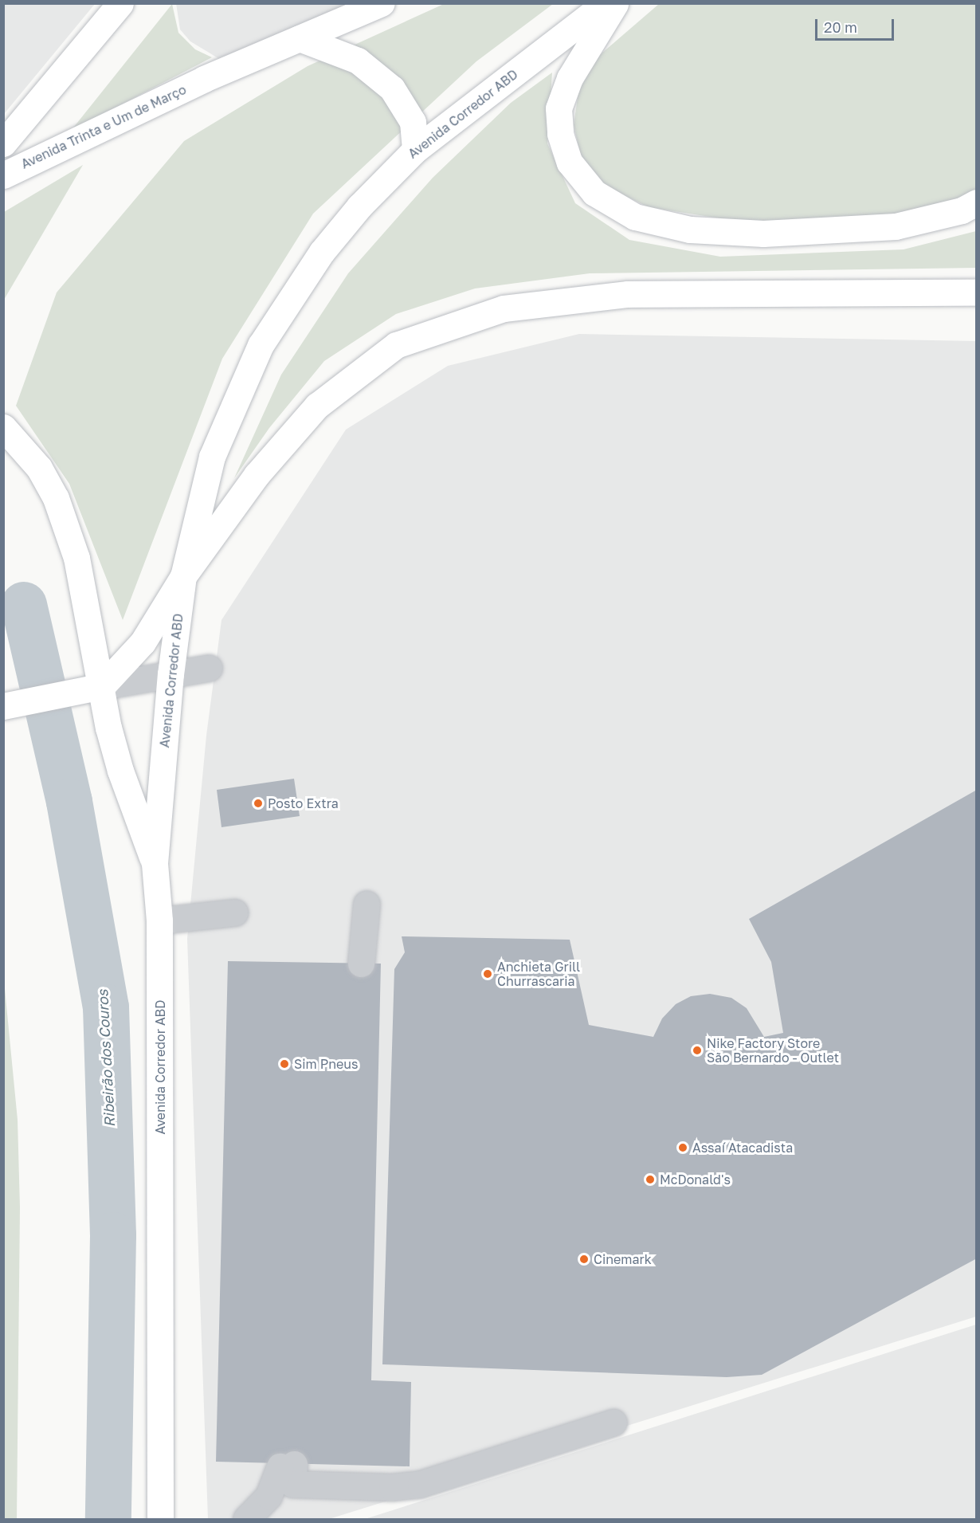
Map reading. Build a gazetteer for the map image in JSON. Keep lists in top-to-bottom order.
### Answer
{
  "streets": {
    "main road": ["Avenida Corredor ABD", "Avenida Trinta e Um de Março"]
  },
  "water": ["Ribeirão dos Couros"],
  "places": [
    "Posto Extra",
    "Anchieta Grill Churrascaria",
    "Nike Factory Store São Bernardo - Outlet",
    "Sim Pneus",
    "Assaí Atacadista",
    "McDonald's",
    "Cinemark"
  ],
  "scale_bar": "20 m"
}
